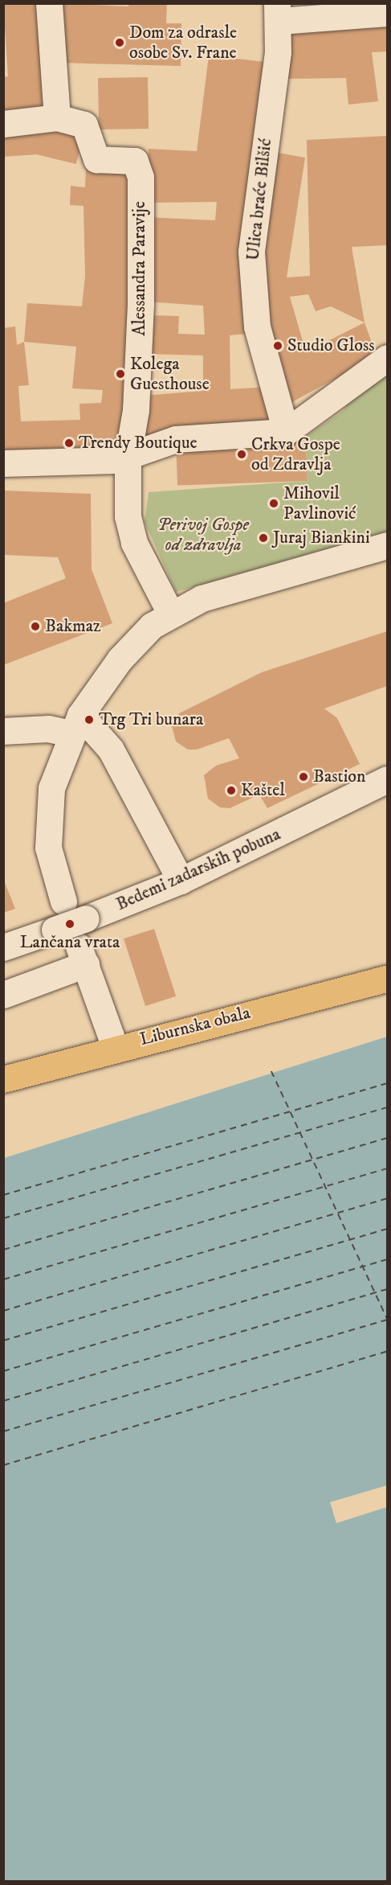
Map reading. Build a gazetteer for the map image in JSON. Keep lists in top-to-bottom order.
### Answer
{
  "streets": {
    "main road": ["Liburnska obala"],
    "street": ["Ulica braće Bilšić", "Alessandra Paravije", "Bedemi zadarskih pobuna"]
  },
  "parks": ["Perivoj Gospe od zdravlja"],
  "places": [
    "Dom za odrasle osobe Sv. Frane",
    "Studio Gloss",
    "Kolega Guesthouse",
    "Trendy Boutique",
    "Crkva Gospe od Zdravlja",
    "Mihovil Pavlinović",
    "Juraj Biankini",
    "Bakmaz",
    "Trg Tri bunara",
    "Bastion",
    "Kaštel",
    "Lančana vrata"
  ]
}
